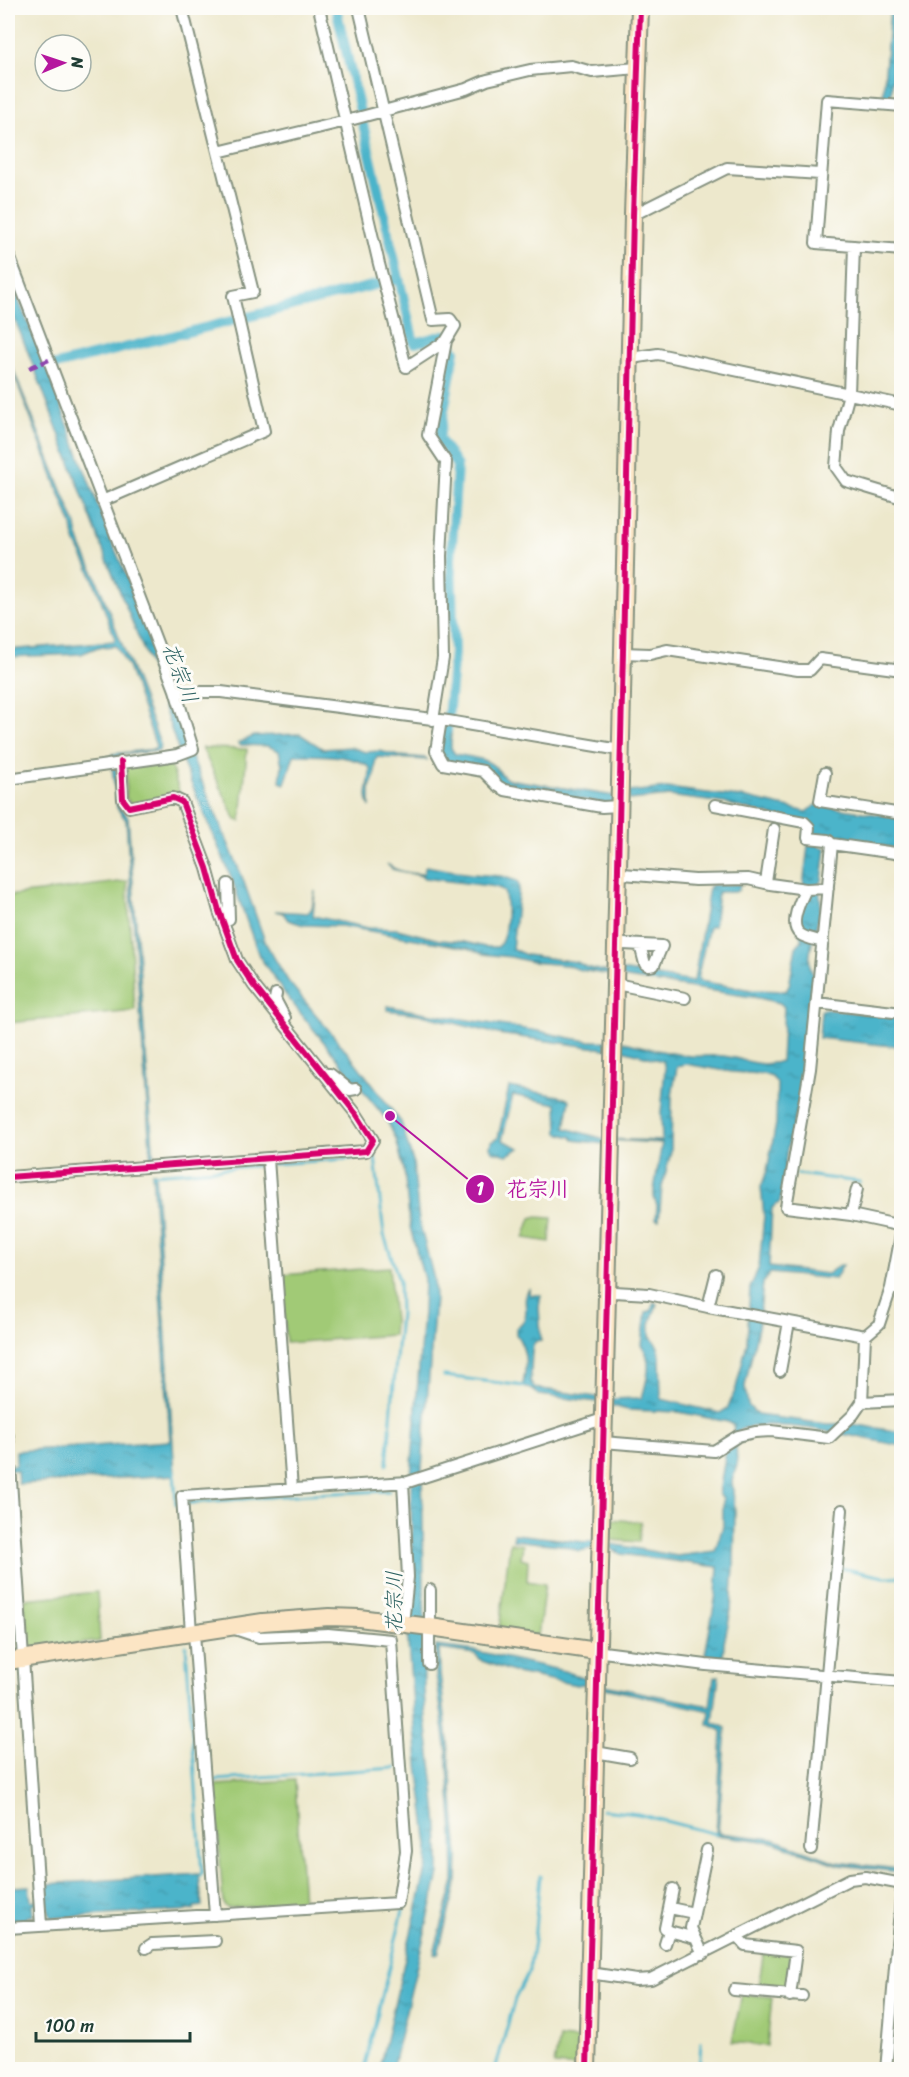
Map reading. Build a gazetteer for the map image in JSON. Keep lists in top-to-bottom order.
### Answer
{
  "water": ["花宗川"],
  "places": ["花宗川"],
  "scale_bar": "100 m",
  "north": "right"
}
